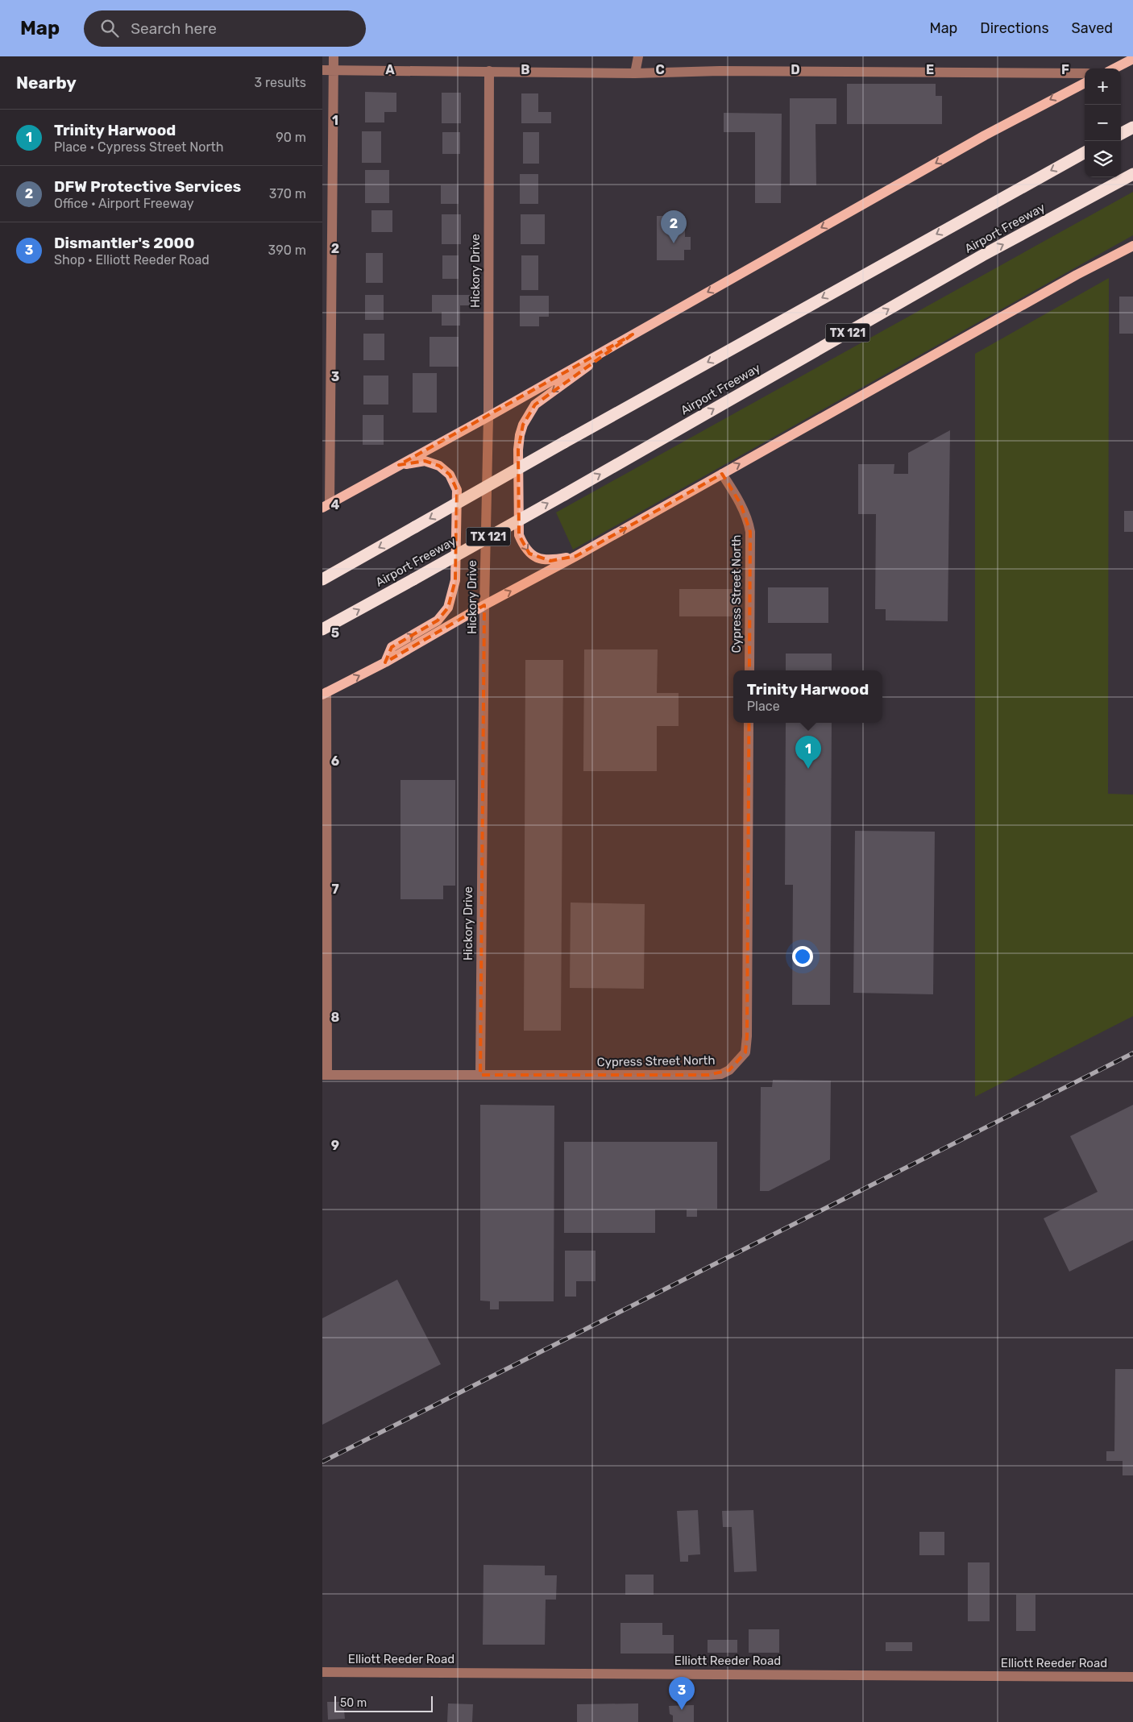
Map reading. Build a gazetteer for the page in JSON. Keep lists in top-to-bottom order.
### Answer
{
  "streets": {
    "highway": ["Airport Freeway", "TX 121"],
    "street": ["Hickory Drive", "Cypress Street North", "Elliott Reeder Road"]
  },
  "crossings": [
    ["Hickory Drive", "Cypress Street North"]
  ],
  "scale_bar": "50 m",
  "page": {
    "header": "Map",
    "search": "Search here",
    "nav": ["Map", "Directions", "Saved"],
    "heading": ["Nearby", "3 results"],
    "map_buttons": ["+", "−"],
    "list": [
      {
        "mark": "1",
        "name": "Trinity Harwood",
        "note": "Place · Cypress Street North",
        "value": "90 m"
      },
      {
        "mark": "2",
        "name": "DFW Protective Services",
        "note": "Office · Airport Freeway",
        "value": "370 m"
      },
      {
        "mark": "3",
        "name": "Dismantler's 2000",
        "note": "Shop · Elliott Reeder Road",
        "value": "390 m"
      }
    ],
    "pins": ["2", "1", "3"],
    "popup": ["Trinity Harwood", "Place"],
    "scale": "50 m"
  },
  "grid": {
    "columns": [
      "A",
      "B",
      "C",
      "D",
      "E",
      "F"
    ],
    "rows": [
      "1",
      "2",
      "3",
      "4",
      "5",
      "6",
      "7",
      "8",
      "9"
    ]
  }
}
